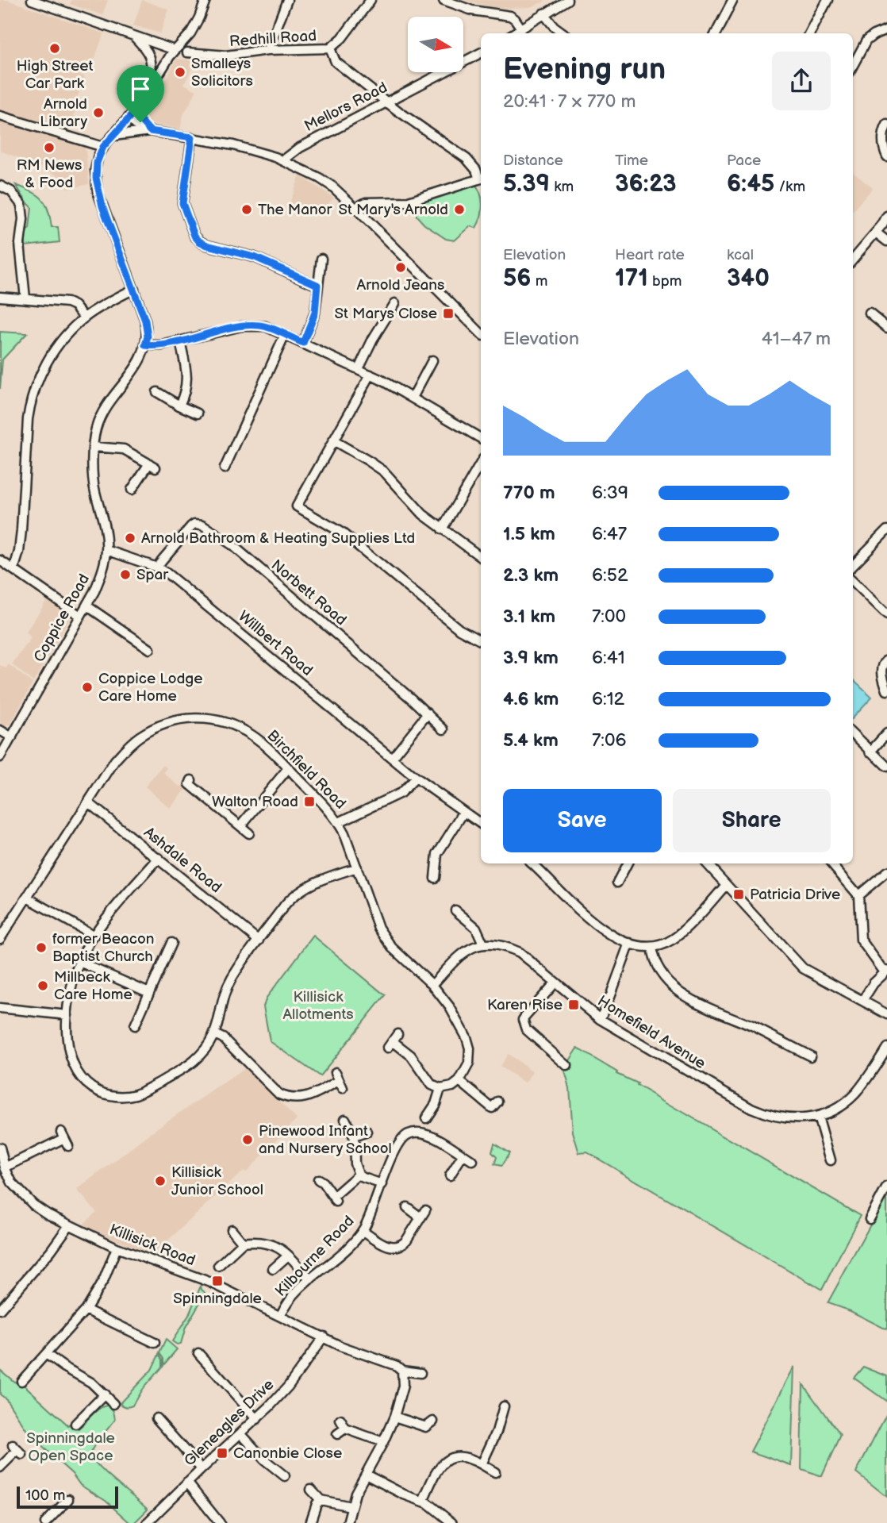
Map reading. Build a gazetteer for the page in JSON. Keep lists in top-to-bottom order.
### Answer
{
  "streets": {
    "street": [
      "Redhill Road",
      "Mellors Road",
      "Norbett Road",
      "Coppice Road",
      "Willbert Road",
      "Birchfield Road",
      "Ashdale Road",
      "Homefield Avenue",
      "Killisick Road",
      "Kilbourne Road",
      "Gleneagles Drive"
    ]
  },
  "crossings": [
    ["Norbett Road", "Willbert Road"],
    ["Coppice Road", "Willbert Road"],
    ["Birchfield Road", "Ashdale Road"],
    ["Killisick Road", "Kilbourne Road"],
    ["Killisick Road", "Gleneagles Drive"]
  ],
  "parks": ["Killisick Allotments", "Spinningdale Open Space"],
  "places": {
    "other": [
      "High Street Car Park",
      "Smalleys Solicitors",
      "Arnold Library",
      "RM News & Food",
      "The Manor",
      "St Mary's Arnold",
      "Arnold Jeans",
      "Arnold Bathroom & Heating Supplies Ltd",
      "Spar",
      "Coppice Lodge Care Home",
      "former Beacon Baptist Church",
      "Millbeck Care Home",
      "Pinewood Infant and Nursery School",
      "Killisick Junior School"
    ],
    "transit": [
      "St Marys Close",
      "Walton Road",
      "Patricia Drive",
      "Karen Rise",
      "Spinningdale",
      "Canonbie Close"
    ]
  },
  "scale_bar": "100 m",
  "north": "right",
  "page": {
    "heading": ["Evening run", "20:41 · 7 × 770 m"],
    "stats": [
      ["Distance", "5.39 km"],
      ["Time", "36:23"],
      ["Pace", "6:45 /km"],
      ["Elevation", "56 m"],
      ["Heart rate", "171 bpm"],
      ["kcal", "340"]
    ],
    "chart": ["Elevation", "41–47 m"],
    "list": [
      {
        "name": "770 m",
        "note": "6:39"
      },
      {
        "name": "1.5 km",
        "note": "6:47"
      },
      {
        "name": "2.3 km",
        "note": "6:52"
      },
      {
        "name": "3.1 km",
        "note": "7:00"
      },
      {
        "name": "3.9 km",
        "note": "6:41"
      },
      {
        "name": "4.6 km",
        "note": "6:12"
      },
      {
        "name": "5.4 km",
        "note": "7:06"
      }
    ],
    "buttons": ["Save", "Share"],
    "scale": "100 m"
  }
}
